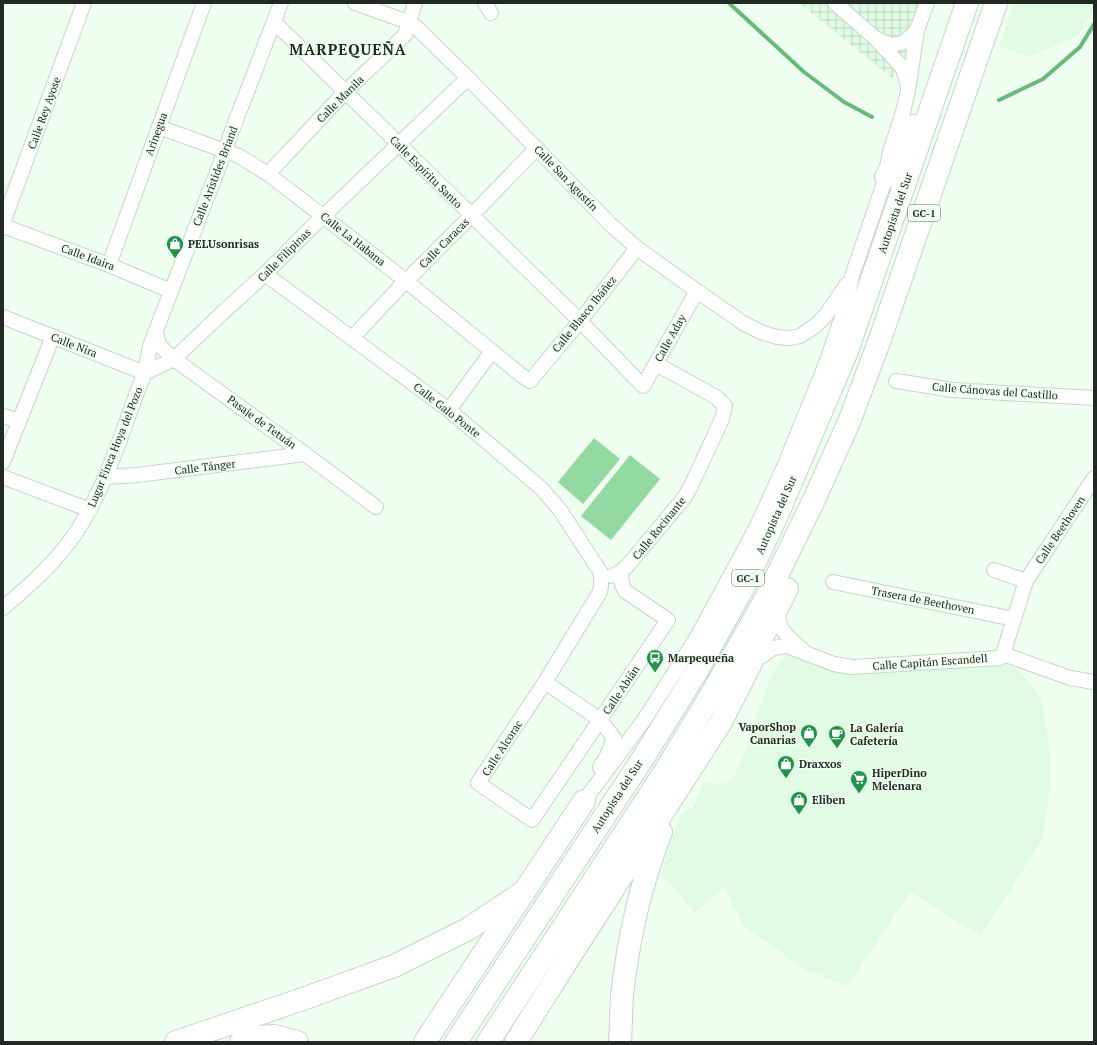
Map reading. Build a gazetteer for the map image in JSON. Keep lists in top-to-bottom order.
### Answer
{
  "streets": {
    "main road": ["Autopista del Sur", "GC-1"],
    "street": [
      "Calle Manila",
      "Calle Rey Ayose",
      "Arinegua",
      "Calle Espíritu Santo",
      "Calle Arístides Briand",
      "Calle San Agustín",
      "Calle La Habana",
      "Calle Caracas",
      "Calle Filipinas",
      "Calle Idaira",
      "Calle Blasco Ibáñez",
      "Calle Aday",
      "Calle Nira",
      "Calle Cánovas del Castillo",
      "Calle Galo Ponte",
      "Pasaje de Tetuán",
      "Lugar Finca Hoya del Pozo",
      "Calle Tánger",
      "Calle Rocinante",
      "Calle Beethoven",
      "Trasera de Beethoven",
      "Calle Capitán Escandell",
      "Calle Abián",
      "Calle Alcorac"
    ]
  },
  "crossings": [
    ["Calle Manila", "Calle Espíritu Santo"],
    ["Calle Manila", "Calle San Agustín"],
    ["Calle Manila", "Calle La Habana"],
    ["Arinegua", "Calle La Habana"],
    ["Arinegua", "Calle Idaira"],
    ["Calle Espíritu Santo", "Calle Arístides Briand"],
    ["Calle Espíritu Santo", "Calle Caracas"],
    ["Calle Espíritu Santo", "Calle Filipinas"],
    ["Calle Espíritu Santo", "Calle Blasco Ibáñez"],
    ["Calle Espíritu Santo", "Calle Aday"],
    ["Calle Arístides Briand", "Calle La Habana"],
    ["Calle Arístides Briand", "Calle Filipinas"],
    ["Calle Arístides Briand", "Calle Idaira"],
    ["Calle Arístides Briand", "Calle Nira"],
    ["Calle Arístides Briand", "Pasaje de Tetuán"],
    ["Calle Arístides Briand", "Lugar Finca Hoya del Pozo"],
    ["Calle San Agustín", "Calle Caracas"],
    ["Calle San Agustín", "Calle Filipinas"],
    ["Calle San Agustín", "Calle Blasco Ibáñez"],
    ["Calle San Agustín", "Calle Aday"],
    ["Calle La Habana", "Calle Caracas"],
    ["Calle La Habana", "Calle Filipinas"],
    ["Calle La Habana", "Calle Blasco Ibáñez"],
    ["Calle Caracas", "Calle Galo Ponte"],
    ["Calle Filipinas", "Calle Nira"],
    ["Calle Filipinas", "Calle Galo Ponte"],
    ["Calle Filipinas", "Pasaje de Tetuán"],
    ["Calle Filipinas", "Lugar Finca Hoya del Pozo"],
    ["Calle Aday", "Calle Rocinante"],
    ["Calle Nira", "Lugar Finca Hoya del Pozo"],
    ["Calle Galo Ponte", "Calle Alcorac"],
    ["Pasaje de Tetuán", "Calle Tánger"],
    ["Lugar Finca Hoya del Pozo", "Calle Tánger"],
    ["Calle Beethoven", "Trasera de Beethoven"],
    ["Calle Beethoven", "Calle Capitán Escandell"],
    ["Calle Abián", "Calle Alcorac"]
  ],
  "districts": ["MARPEQUEÑA"],
  "places": {
    "shop": [
      "PELUsonrisas",
      "VaporShop Canarias",
      "Draxxos",
      "Eliben"
    ],
    "bus stop": ["Marpequeña"],
    "cafe": ["La Galería Cafetería"],
    "supermarket": ["HiperDino Melenara"]
  }
}
